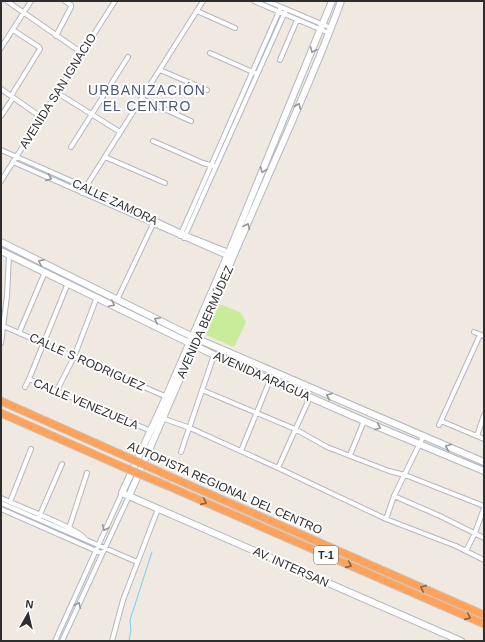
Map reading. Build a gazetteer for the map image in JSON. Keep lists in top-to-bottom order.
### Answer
{
  "streets": {
    "highway": ["AUTOPISTA REGIONAL DEL CENTRO", "T-1"],
    "street": [
      "AVENIDA SAN IGNACIO",
      "CALLE ZAMORA",
      "AVENIDA BERMÚDEZ",
      "CALLE S RODRIGUEZ",
      "AVENIDA ARAGUA",
      "CALLE VENEZUELA",
      "AV. INTERSAN"
    ]
  },
  "crossings": [
    ["AVENIDA SAN IGNACIO", "CALLE ZAMORA"],
    ["CALLE ZAMORA", "AVENIDA BERMÚDEZ"],
    ["AVENIDA BERMÚDEZ", "CALLE S RODRIGUEZ"],
    ["AVENIDA BERMÚDEZ", "AVENIDA ARAGUA"],
    ["AVENIDA BERMÚDEZ", "CALLE VENEZUELA"],
    ["AVENIDA BERMÚDEZ", "AV. INTERSAN"]
  ],
  "districts": ["URBANIZACIÓN EL CENTRO"],
  "north": "top"
}
